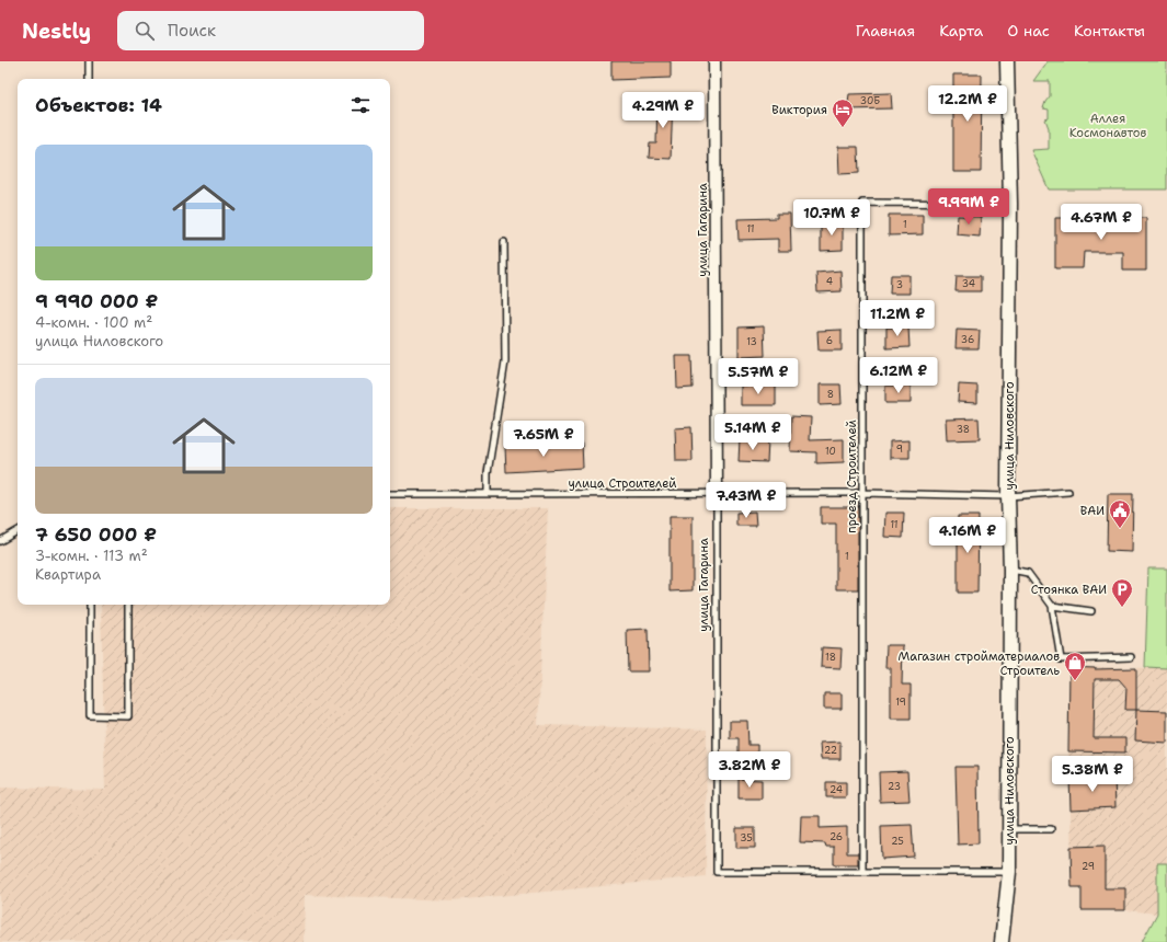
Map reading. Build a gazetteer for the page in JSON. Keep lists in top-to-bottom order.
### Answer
{
  "streets": {
    "street": ["улица Гагарина", "улица Ниловского"],
    "lane": ["проезд Строителей", "улица Строителей"]
  },
  "crossings": [
    ["улица Гагарина", "проезд Строителей"],
    ["улица Гагарина", "улица Строителей"],
    ["улица Ниловского", "проезд Строителей"],
    ["улица Ниловского", "улица Строителей"],
    ["проезд Строителей", "улица Строителей"]
  ],
  "parks": ["Аллея Космонавтов"],
  "places": {
    "hotel": ["Виктория"],
    "public building": ["ВАИ"],
    "parking": ["Стоянка ВАИ"],
    "shop": ["Магазин стройматериалов Строитель"]
  },
  "house_numbers": [
    "30Б",
    "1",
    "11",
    "4",
    "34",
    "3",
    "36",
    "6",
    "13",
    "8",
    "38",
    "9",
    "10",
    "11",
    "1",
    "18",
    "19",
    "22",
    "23",
    "24",
    "26",
    "35",
    "25",
    "29"
  ],
  "page": {
    "header": "Nestly",
    "search": "Поиск",
    "nav": [
      "Главная",
      "Карта",
      "О нас",
      "Контакты"
    ],
    "heading": "Объектов: 14",
    "price": [
      "12.2M ₽",
      "4.29M ₽",
      "9.99M ₽",
      "10.7M ₽",
      "4.67M ₽",
      "11.2M ₽",
      "6.12M ₽",
      "5.57M ₽",
      "5.14M ₽",
      "7.65M ₽",
      "7.43M ₽",
      "4.16M ₽",
      "3.82M ₽",
      "5.38M ₽"
    ],
    "list": [
      {
        "name": "9 990 000 ₽",
        "note": "4-комн. · 100 m² · улица Ниловского"
      },
      {
        "name": "7 650 000 ₽",
        "note": "3-комн. · 113 m² · Квартира"
      }
    ]
  }
}
